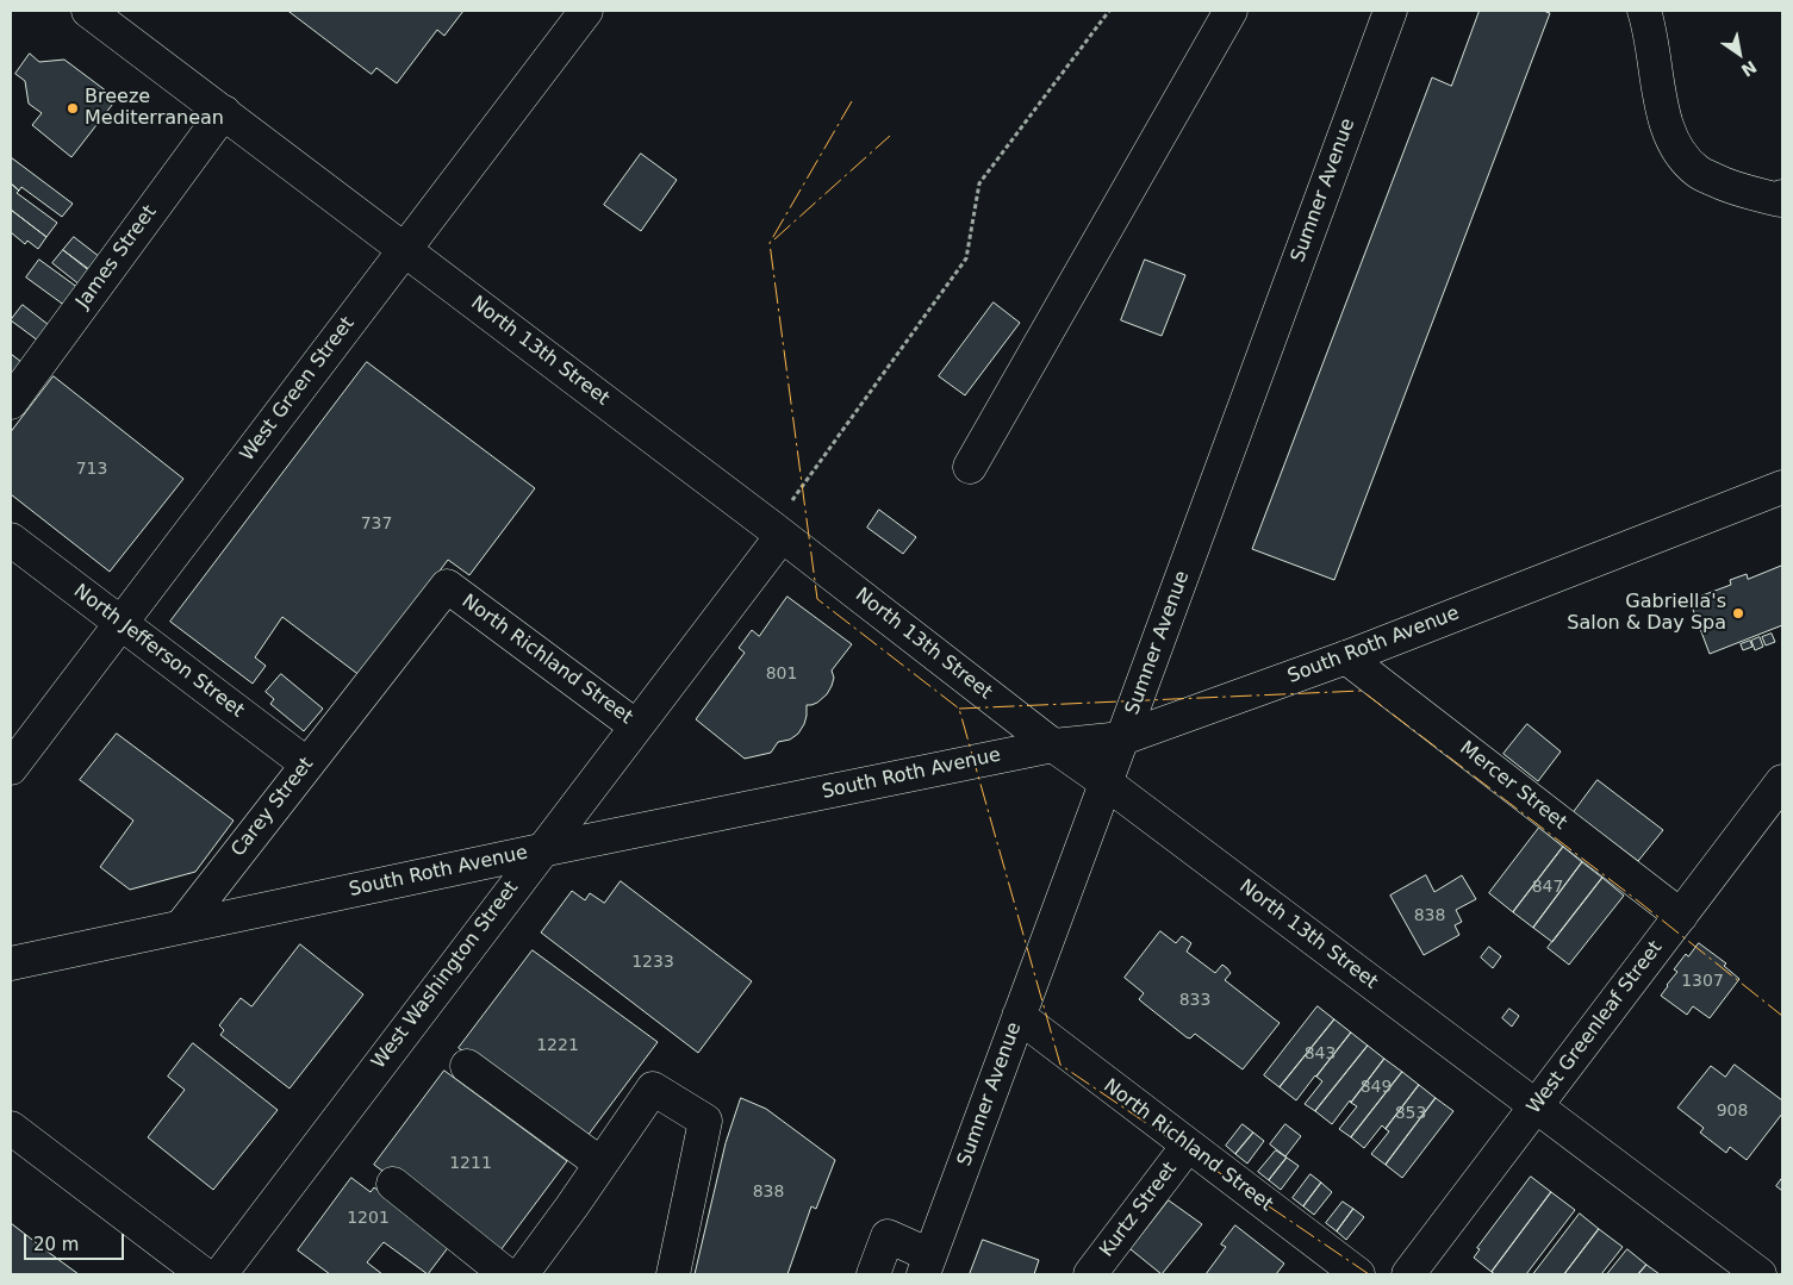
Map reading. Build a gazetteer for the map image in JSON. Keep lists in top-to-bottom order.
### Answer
{
  "streets": {
    "street": [
      "Sumner Avenue",
      "James Street",
      "North 13th Street",
      "West Green Street",
      "South Roth Avenue",
      "North Jefferson Street",
      "North Richland Street",
      "Mercer Street",
      "Carey Street",
      "West Washington Street",
      "West Greenleaf Street",
      "Kurtz Street"
    ]
  },
  "crossings": [
    ["Sumner Avenue", "North 13th Street"],
    ["Sumner Avenue", "South Roth Avenue"],
    ["Sumner Avenue", "North Richland Street"],
    ["James Street", "North 13th Street"],
    ["North 13th Street", "West Green Street"],
    ["North 13th Street", "South Roth Avenue"],
    ["North 13th Street", "West Washington Street"],
    ["North 13th Street", "West Greenleaf Street"],
    ["West Green Street", "North Jefferson Street"],
    ["South Roth Avenue", "Mercer Street"],
    ["South Roth Avenue", "Carey Street"],
    ["South Roth Avenue", "West Washington Street"],
    ["North Jefferson Street", "Carey Street"],
    ["North Richland Street", "Carey Street"],
    ["North Richland Street", "West Washington Street"],
    ["North Richland Street", "Kurtz Street"],
    ["Mercer Street", "West Greenleaf Street"]
  ],
  "places": ["Breeze Mediterranean", "Gabriella's Salon & Day Spa"],
  "house_numbers": [
    "713",
    "737",
    "801",
    "847",
    "838",
    "1233",
    "1307",
    "833",
    "1221",
    "843",
    "849",
    "908",
    "853",
    "1211",
    "838",
    "1201"
  ],
  "scale_bar": "20 m",
  "north": "bottom right"
}
